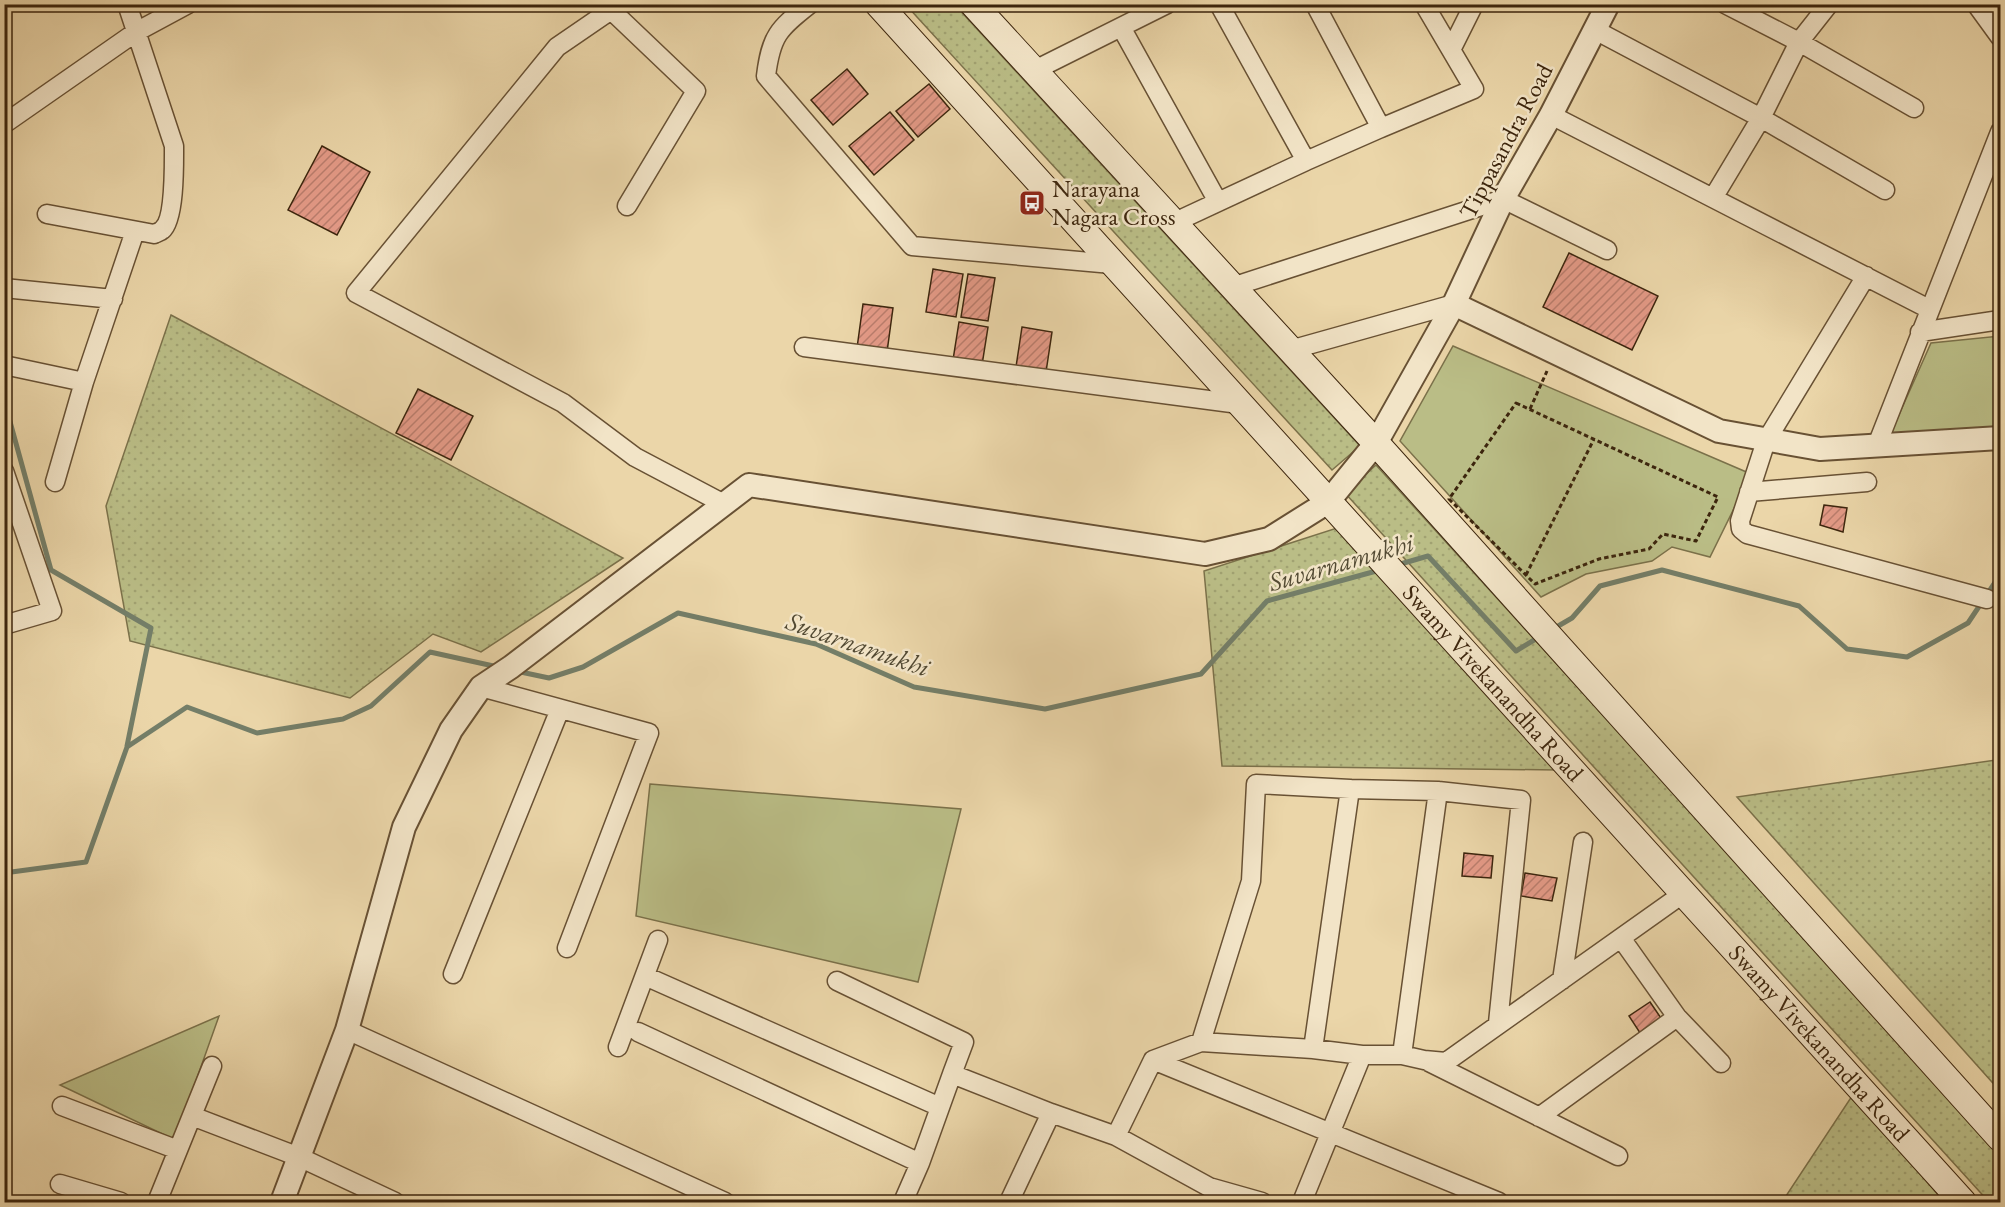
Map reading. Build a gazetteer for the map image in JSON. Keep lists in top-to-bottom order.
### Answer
{
  "streets": {
    "main road": ["Swamy Vivekanandha Road"],
    "street": ["Tippasandra Road"]
  },
  "crossings": [
    ["Tippasandra Road", "Swamy Vivekanandha Road"]
  ],
  "water": ["Suvarnamukhi"],
  "places": {
    "bus stop": ["Narayana Nagara Cross"]
  }
}
